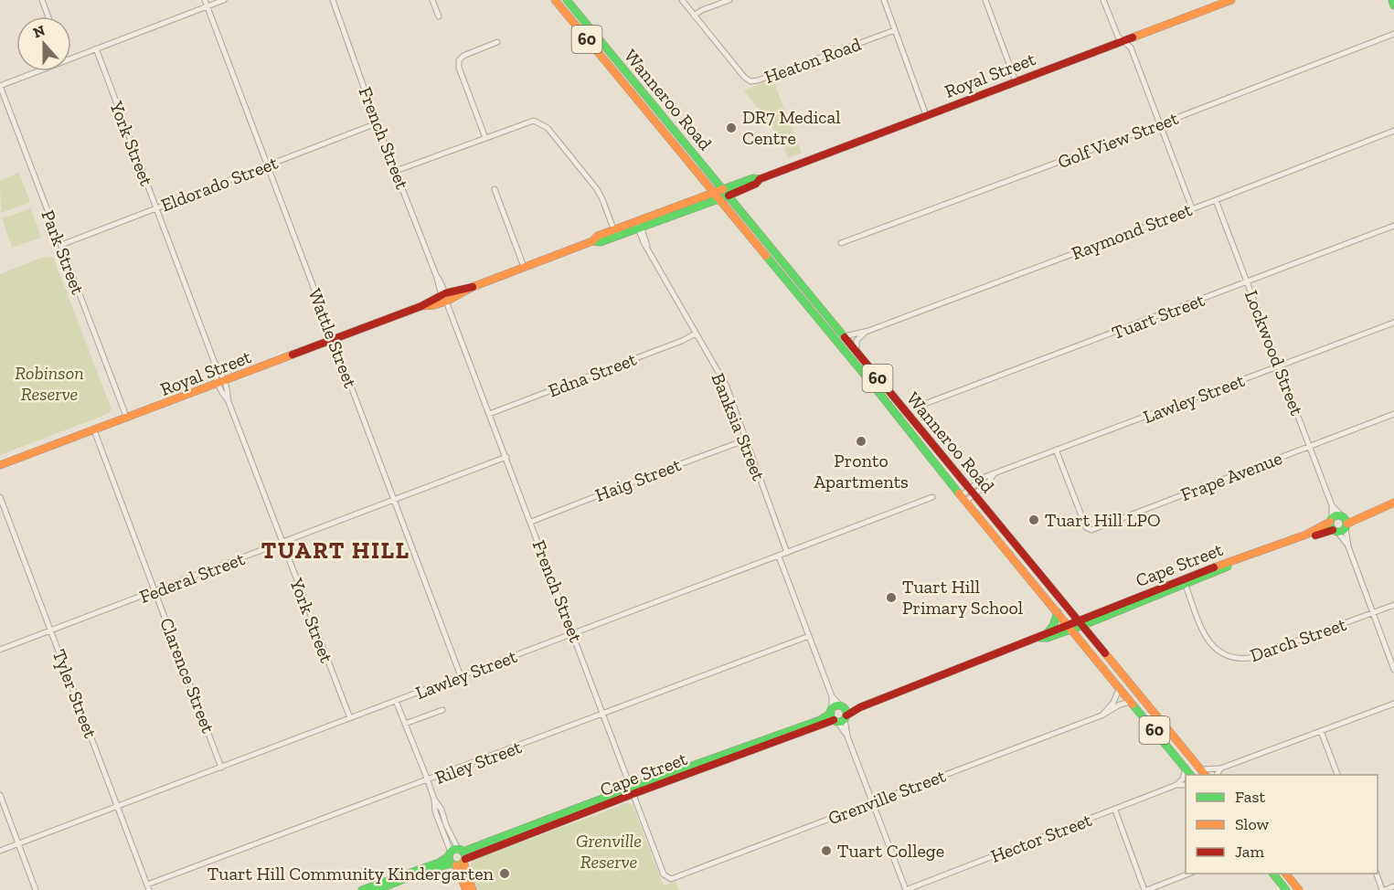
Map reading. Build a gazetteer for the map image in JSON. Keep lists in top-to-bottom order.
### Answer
{
  "streets": {
    "main road": [
      "60",
      "Royal Street",
      "Wanneroo Road",
      "Cape Street"
    ],
    "street": [
      "Heaton Road",
      "French Street",
      "Golf View Street",
      "York Street",
      "Eldorado Street",
      "Raymond Street",
      "Park Street",
      "Tuart Street",
      "Wattle Street",
      "Lockwood Street",
      "Edna Street",
      "Lawley Street",
      "Banksia Street",
      "Frape Avenue",
      "Haig Street",
      "Federal Street",
      "Darch Street",
      "Clarence Street",
      "Tyler Street",
      "Riley Street",
      "Grenville Street",
      "Hector Street"
    ]
  },
  "crossings": [
    ["Royal Street", "Wanneroo Road"],
    ["Royal Street", "French Street"],
    ["Royal Street", "York Street"],
    ["Royal Street", "Park Street"],
    ["Royal Street", "Wattle Street"],
    ["Royal Street", "Banksia Street"],
    ["Royal Street", "Clarence Street"],
    ["Wanneroo Road", "Raymond Street"],
    ["Wanneroo Road", "Lawley Street"],
    ["Wanneroo Road", "Cape Street"],
    ["Wanneroo Road", "Grenville Street"],
    ["French Street", "Eldorado Street"],
    ["French Street", "Edna Street"],
    ["French Street", "Lawley Street"],
    ["French Street", "Haig Street"],
    ["French Street", "Cape Street"],
    ["French Street", "Federal Street"],
    ["French Street", "Riley Street"],
    ["French Street", "Grenville Street"],
    ["York Street", "Eldorado Street"],
    ["York Street", "Lawley Street"],
    ["York Street", "Federal Street"],
    ["Eldorado Street", "Park Street"],
    ["Eldorado Street", "Wattle Street"],
    ["Raymond Street", "Lockwood Street"],
    ["Tuart Street", "Lockwood Street"],
    ["Wattle Street", "Lawley Street"],
    ["Wattle Street", "Federal Street"],
    ["Lockwood Street", "Lawley Street"],
    ["Lockwood Street", "Frape Avenue"],
    ["Lockwood Street", "Cape Street"],
    ["Edna Street", "Banksia Street"],
    ["Lawley Street", "Banksia Street"],
    ["Lawley Street", "Frape Avenue"],
    ["Lawley Street", "Clarence Street"],
    ["Lawley Street", "Tyler Street"],
    ["Banksia Street", "Haig Street"],
    ["Cape Street", "Darch Street"],
    ["Federal Street", "Clarence Street"],
    ["Federal Street", "Tyler Street"],
    ["Tyler Street", "Riley Street"]
  ],
  "districts": ["TUART HILL"],
  "parks": ["Robinson Reserve", "Grenville Reserve"],
  "places": [
    "DR7 Medical Centre",
    "Pronto Apartments",
    "Tuart Hill LPO",
    "Tuart Hill Primary School",
    "Tuart College",
    "Tuart Hill Community Kindergarten"
  ],
  "legend": ["Fast", "Slow", "Jam"],
  "north": "top"
}
